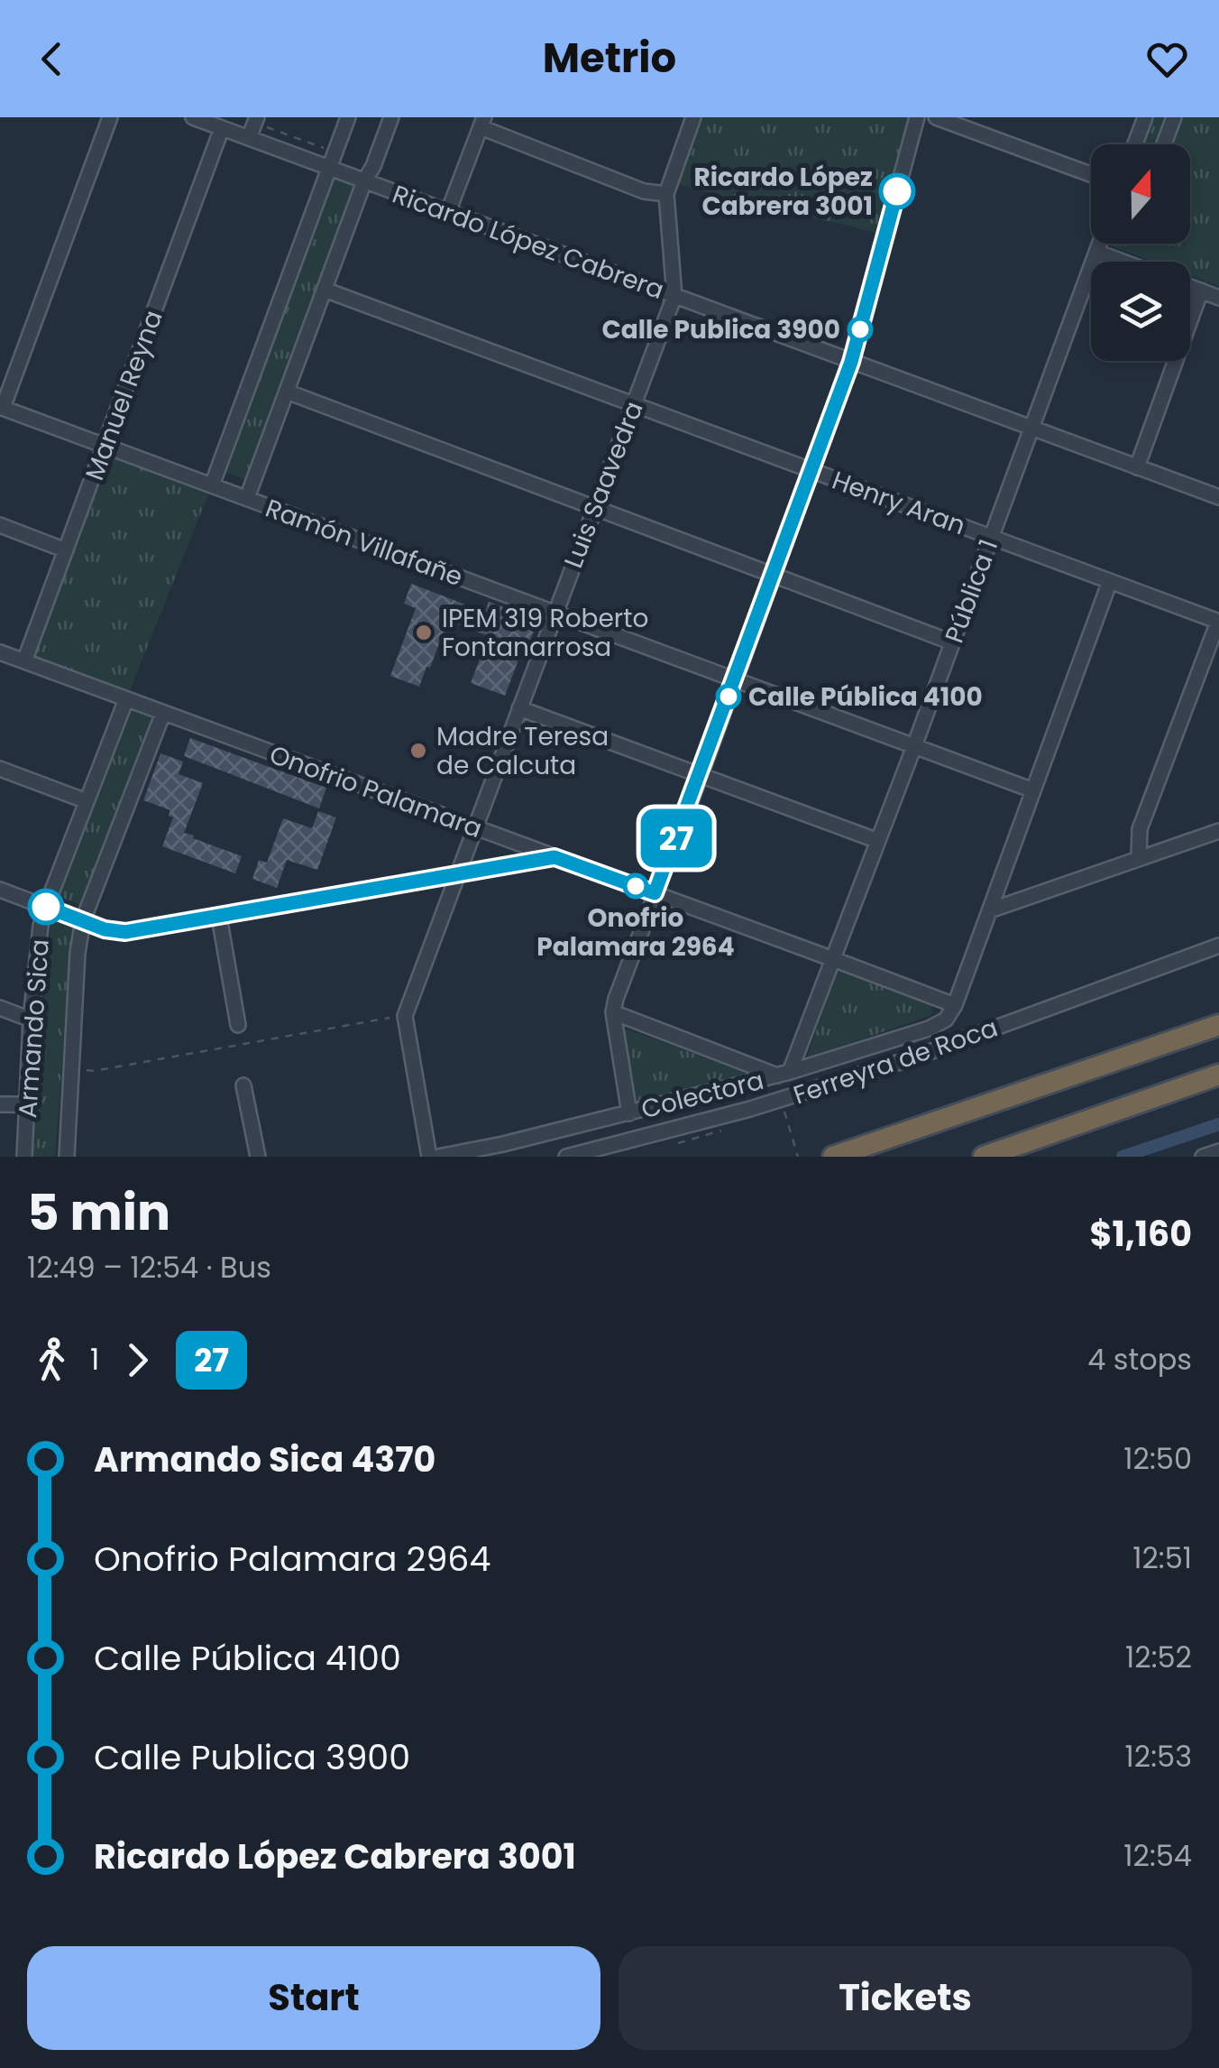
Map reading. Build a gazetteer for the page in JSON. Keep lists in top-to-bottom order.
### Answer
{
  "streets": {
    "street": [
      "Ricardo López Cabrera",
      "Manuel Reyna",
      "Luis Saavedra",
      "Henry Aran",
      "Ramón Villafañe",
      "Pública 1",
      "Onofrio Palamara",
      "Armando Sica",
      "Ferreyra de Roca",
      "Colectora"
    ]
  },
  "crossings": [
    ["Ricardo López Cabrera", "Manuel Reyna"],
    ["Ricardo López Cabrera", "Luis Saavedra"],
    ["Ricardo López Cabrera", "Pública 1"],
    ["Manuel Reyna", "Ramón Villafañe"],
    ["Manuel Reyna", "Onofrio Palamara"],
    ["Luis Saavedra", "Henry Aran"],
    ["Luis Saavedra", "Ramón Villafañe"],
    ["Luis Saavedra", "Onofrio Palamara"],
    ["Henry Aran", "Pública 1"],
    ["Ramón Villafañe", "Pública 1"],
    ["Pública 1", "Onofrio Palamara"],
    ["Pública 1", "Colectora"],
    ["Onofrio Palamara", "Armando Sica"],
    ["Onofrio Palamara", "Colectora"]
  ],
  "places": [
    "Ricardo López Cabrera 3001",
    "Calle Publica 3900",
    "IPEM 319 Roberto Fontanarrosa",
    "Calle Pública 4100",
    "Madre Teresa de Calcuta",
    "Onofrio Palamara 2964"
  ],
  "lines": ["bus line 27"],
  "north": "top",
  "page": {
    "header": "Metrio",
    "on_map": "27",
    "heading": ["5 min", "12:49 – 12:54 · Bus", "$1,160"],
    "legs": ["1", "27", "4 stops"],
    "list": [
      {
        "name": "Armando Sica 4370",
        "value": "12:50"
      },
      {
        "name": "Onofrio Palamara 2964",
        "value": "12:51"
      },
      {
        "name": "Calle Pública 4100",
        "value": "12:52"
      },
      {
        "name": "Calle Publica 3900",
        "value": "12:53"
      },
      {
        "name": "Ricardo López Cabrera 3001",
        "value": "12:54"
      }
    ],
    "buttons": ["Start", "Tickets"]
  }
}
